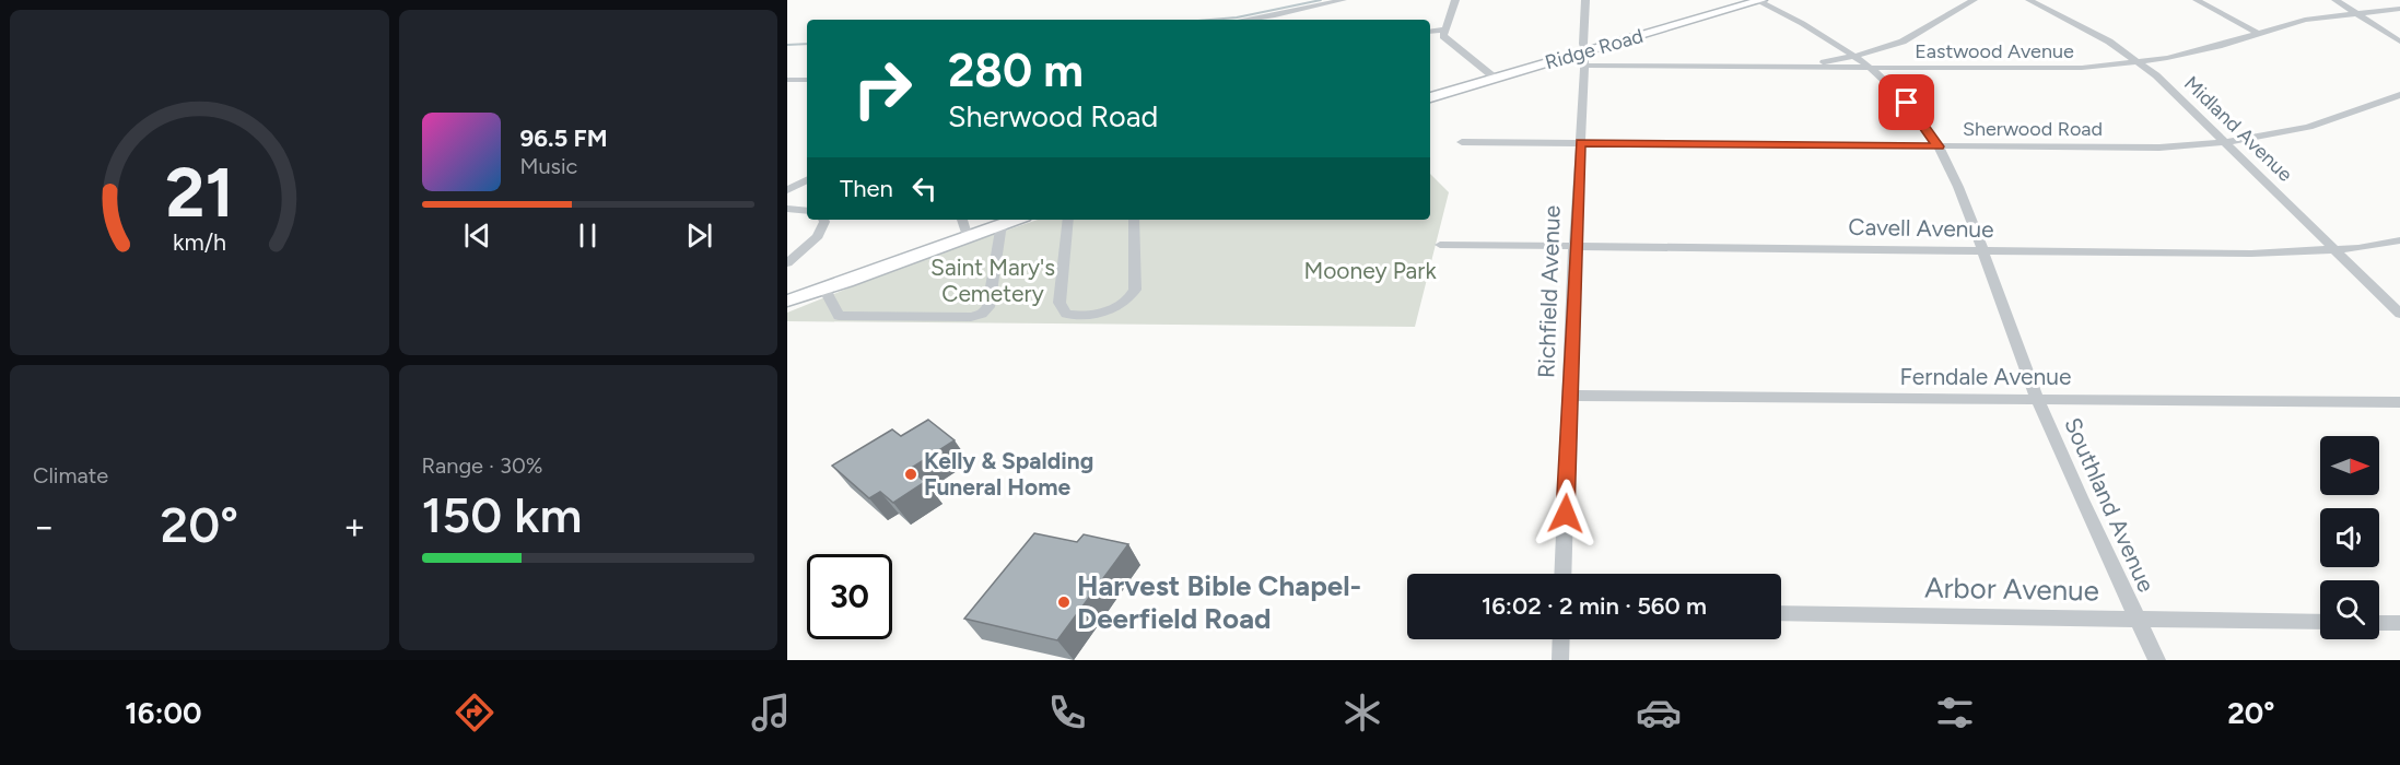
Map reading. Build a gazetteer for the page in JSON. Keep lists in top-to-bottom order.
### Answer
{
  "streets": {
    "street": [
      "Ridge Road",
      "Eastwood Avenue",
      "Sherwood Road",
      "Midland Avenue",
      "Cavell Avenue",
      "Richfield Avenue",
      "Ferndale Avenue",
      "Southland Avenue",
      "Arbor Avenue"
    ]
  },
  "crossings": [
    ["Ridge Road", "Richfield Avenue"],
    ["Ridge Road", "Southland Avenue"],
    ["Eastwood Avenue", "Midland Avenue"],
    ["Eastwood Avenue", "Richfield Avenue"],
    ["Eastwood Avenue", "Southland Avenue"],
    ["Sherwood Road", "Midland Avenue"],
    ["Sherwood Road", "Richfield Avenue"],
    ["Sherwood Road", "Southland Avenue"],
    ["Midland Avenue", "Cavell Avenue"],
    ["Cavell Avenue", "Richfield Avenue"],
    ["Cavell Avenue", "Southland Avenue"],
    ["Richfield Avenue", "Ferndale Avenue"],
    ["Ferndale Avenue", "Southland Avenue"],
    ["Southland Avenue", "Arbor Avenue"]
  ],
  "parks": ["Saint Mary's Cemetery", "Mooney Park"],
  "places": ["Kelly & Spalding Funeral Home", "Harvest Bible Chapel- Deerfield Road"],
  "north": "right",
  "page": {
    "turn": ["280 m", "Sherwood Road"],
    "song": ["96.5 FM", "Music"],
    "then": "Then",
    "tile": [
      "Climate",
      ["Range · 30%", "150 km"]
    ],
    "heat": ["−", "20°", "+"],
    "limit": "30",
    "trip": "16:02 · 2 min · 560 m",
    "tabs": ["16:00", "20°"],
    "gauge": ["21", "km/h"]
  }
}
